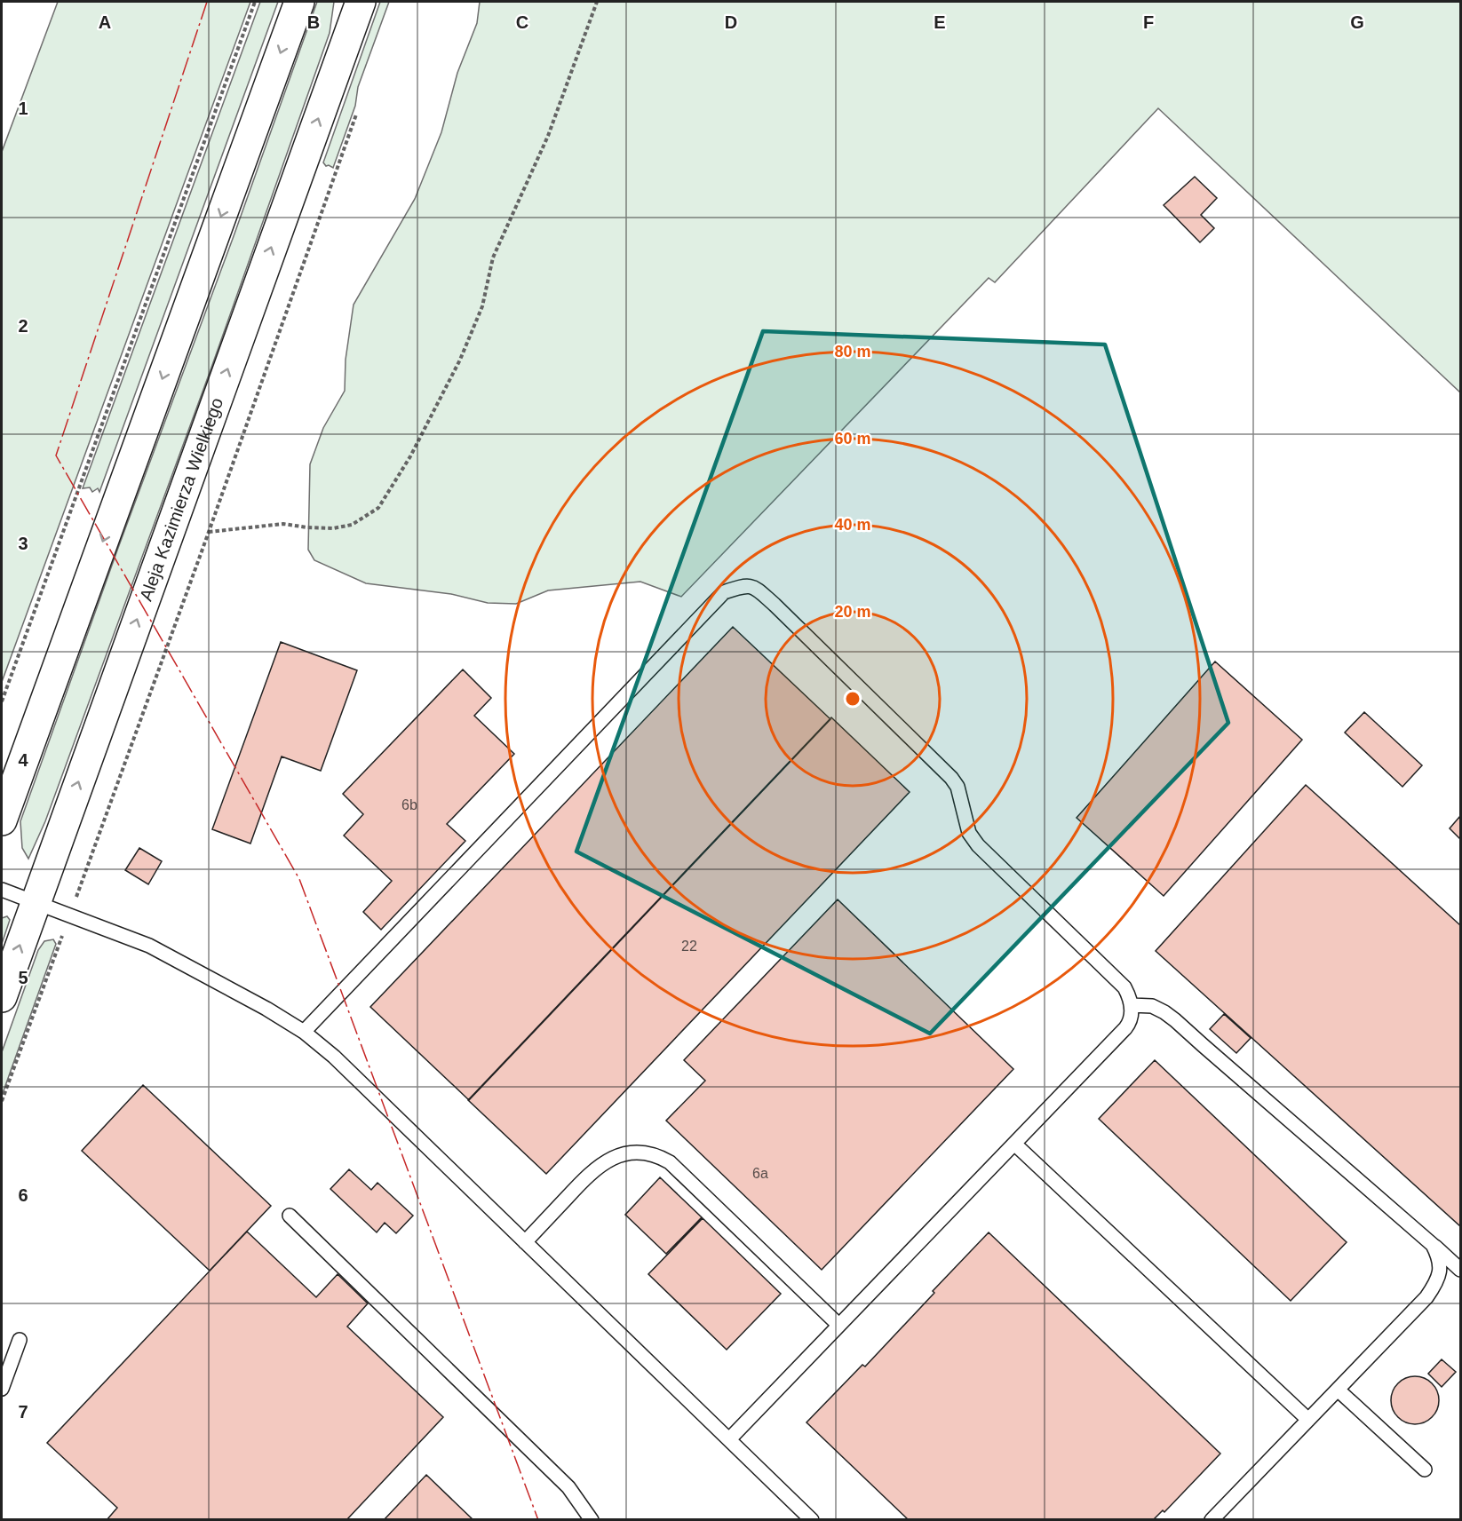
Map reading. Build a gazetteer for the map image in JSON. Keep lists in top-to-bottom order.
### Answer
{
  "streets": {
    "main road": ["Aleja Kazimierza Wielkiego"]
  },
  "house_numbers": ["6b", "22", "6a"],
  "grid": {
    "columns": [
      "A",
      "B",
      "C",
      "D",
      "E",
      "F",
      "G"
    ],
    "rows": [
      "1",
      "2",
      "3",
      "4",
      "5",
      "6",
      "7"
    ]
  },
  "rings": [
    "80 m",
    "60 m",
    "40 m",
    "20 m"
  ]
}
